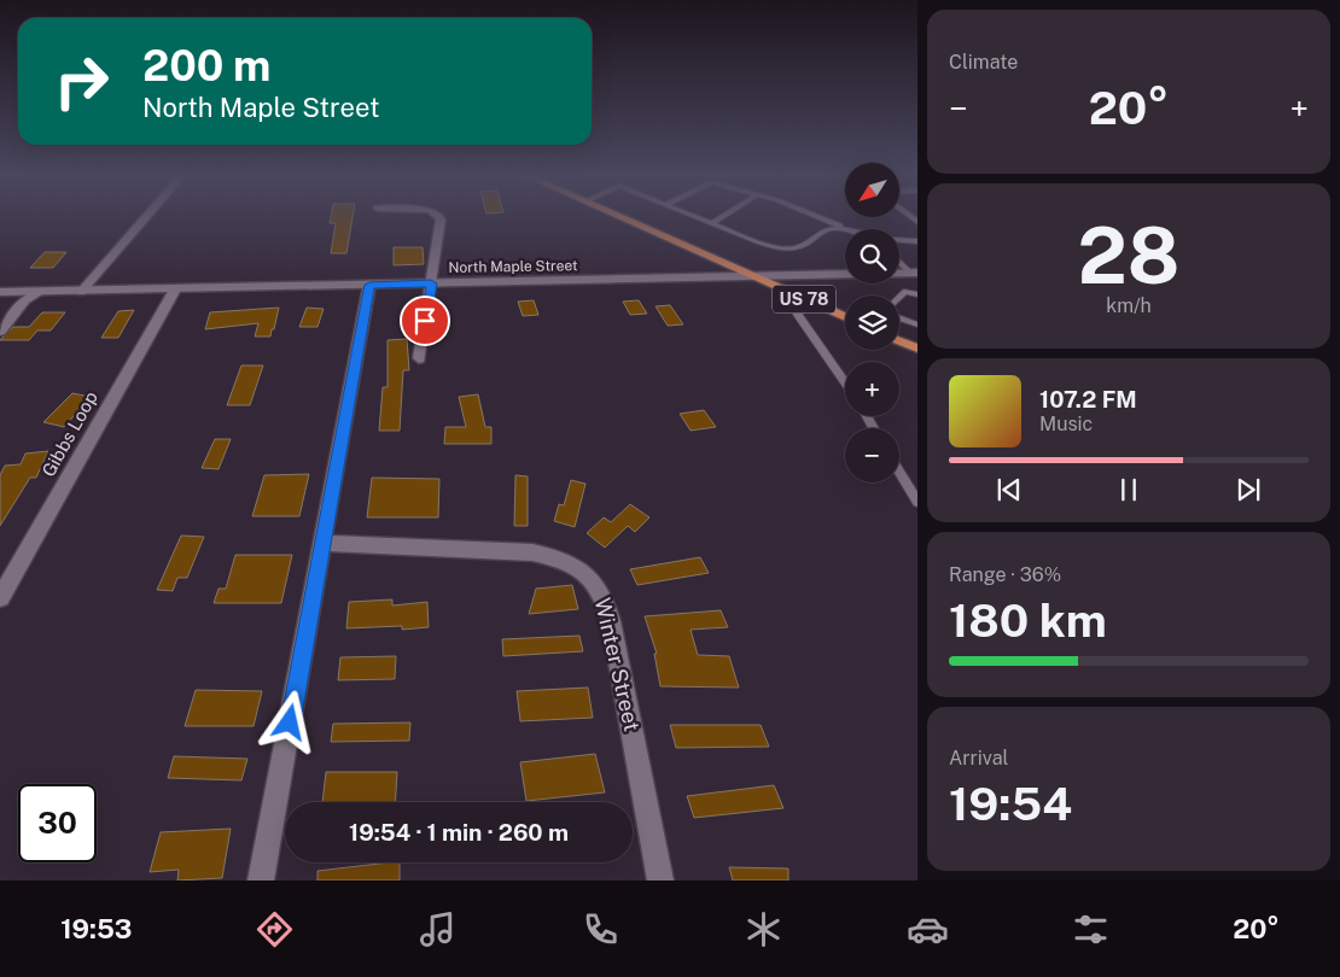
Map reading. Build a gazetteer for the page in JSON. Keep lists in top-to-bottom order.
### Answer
{
  "streets": {
    "main road": ["US 78"],
    "street": ["North Maple Street", "Gibbs Loop", "Winter Street"]
  },
  "crossings": [
    ["North Maple Street", "US 78"],
    ["North Maple Street", "Gibbs Loop"]
  ],
  "north": "bottom left",
  "page": {
    "tile": [
      "Climate",
      ["28", "km/h"],
      ["Range · 36%", "180 km"],
      ["Arrival", "19:54"]
    ],
    "turn": ["200 m", "North Maple Street"],
    "heat": ["−", "20°", "+"],
    "map_buttons": ["+", "−"],
    "song": ["107.2 FM", "Music"],
    "limit": "30",
    "trip": "19:54 · 1 min · 260 m",
    "tabs": ["19:53", "20°"]
  }
}
